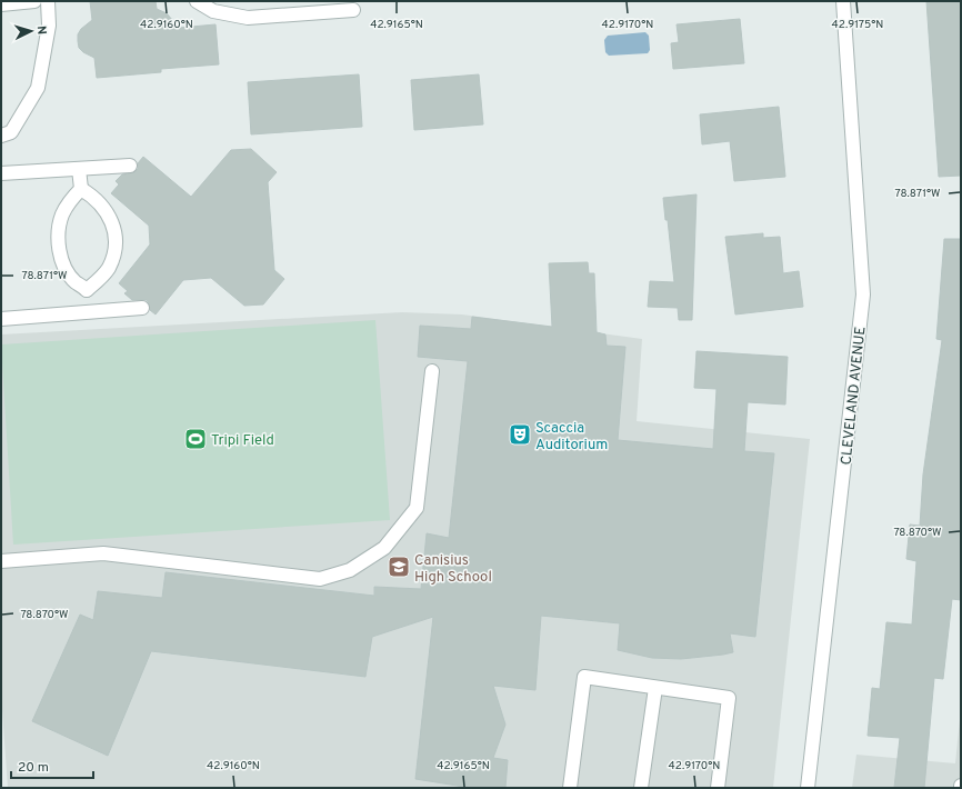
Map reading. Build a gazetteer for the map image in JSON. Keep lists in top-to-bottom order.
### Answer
{
  "streets": {
    "street": ["CLEVELAND AVENUE"]
  },
  "places": {
    "theatre": ["Scaccia Auditorium"],
    "sports": ["Tripi Field"],
    "school or university": ["Canisius High School"]
  },
  "scale_bar": "20 m",
  "north": "right",
  "coordinates": [
    "42.9160°N",
    "42.9165°N",
    "42.9170°N",
    "42.9175°N",
    "78.871°W",
    "78.870°W"
  ]
}
